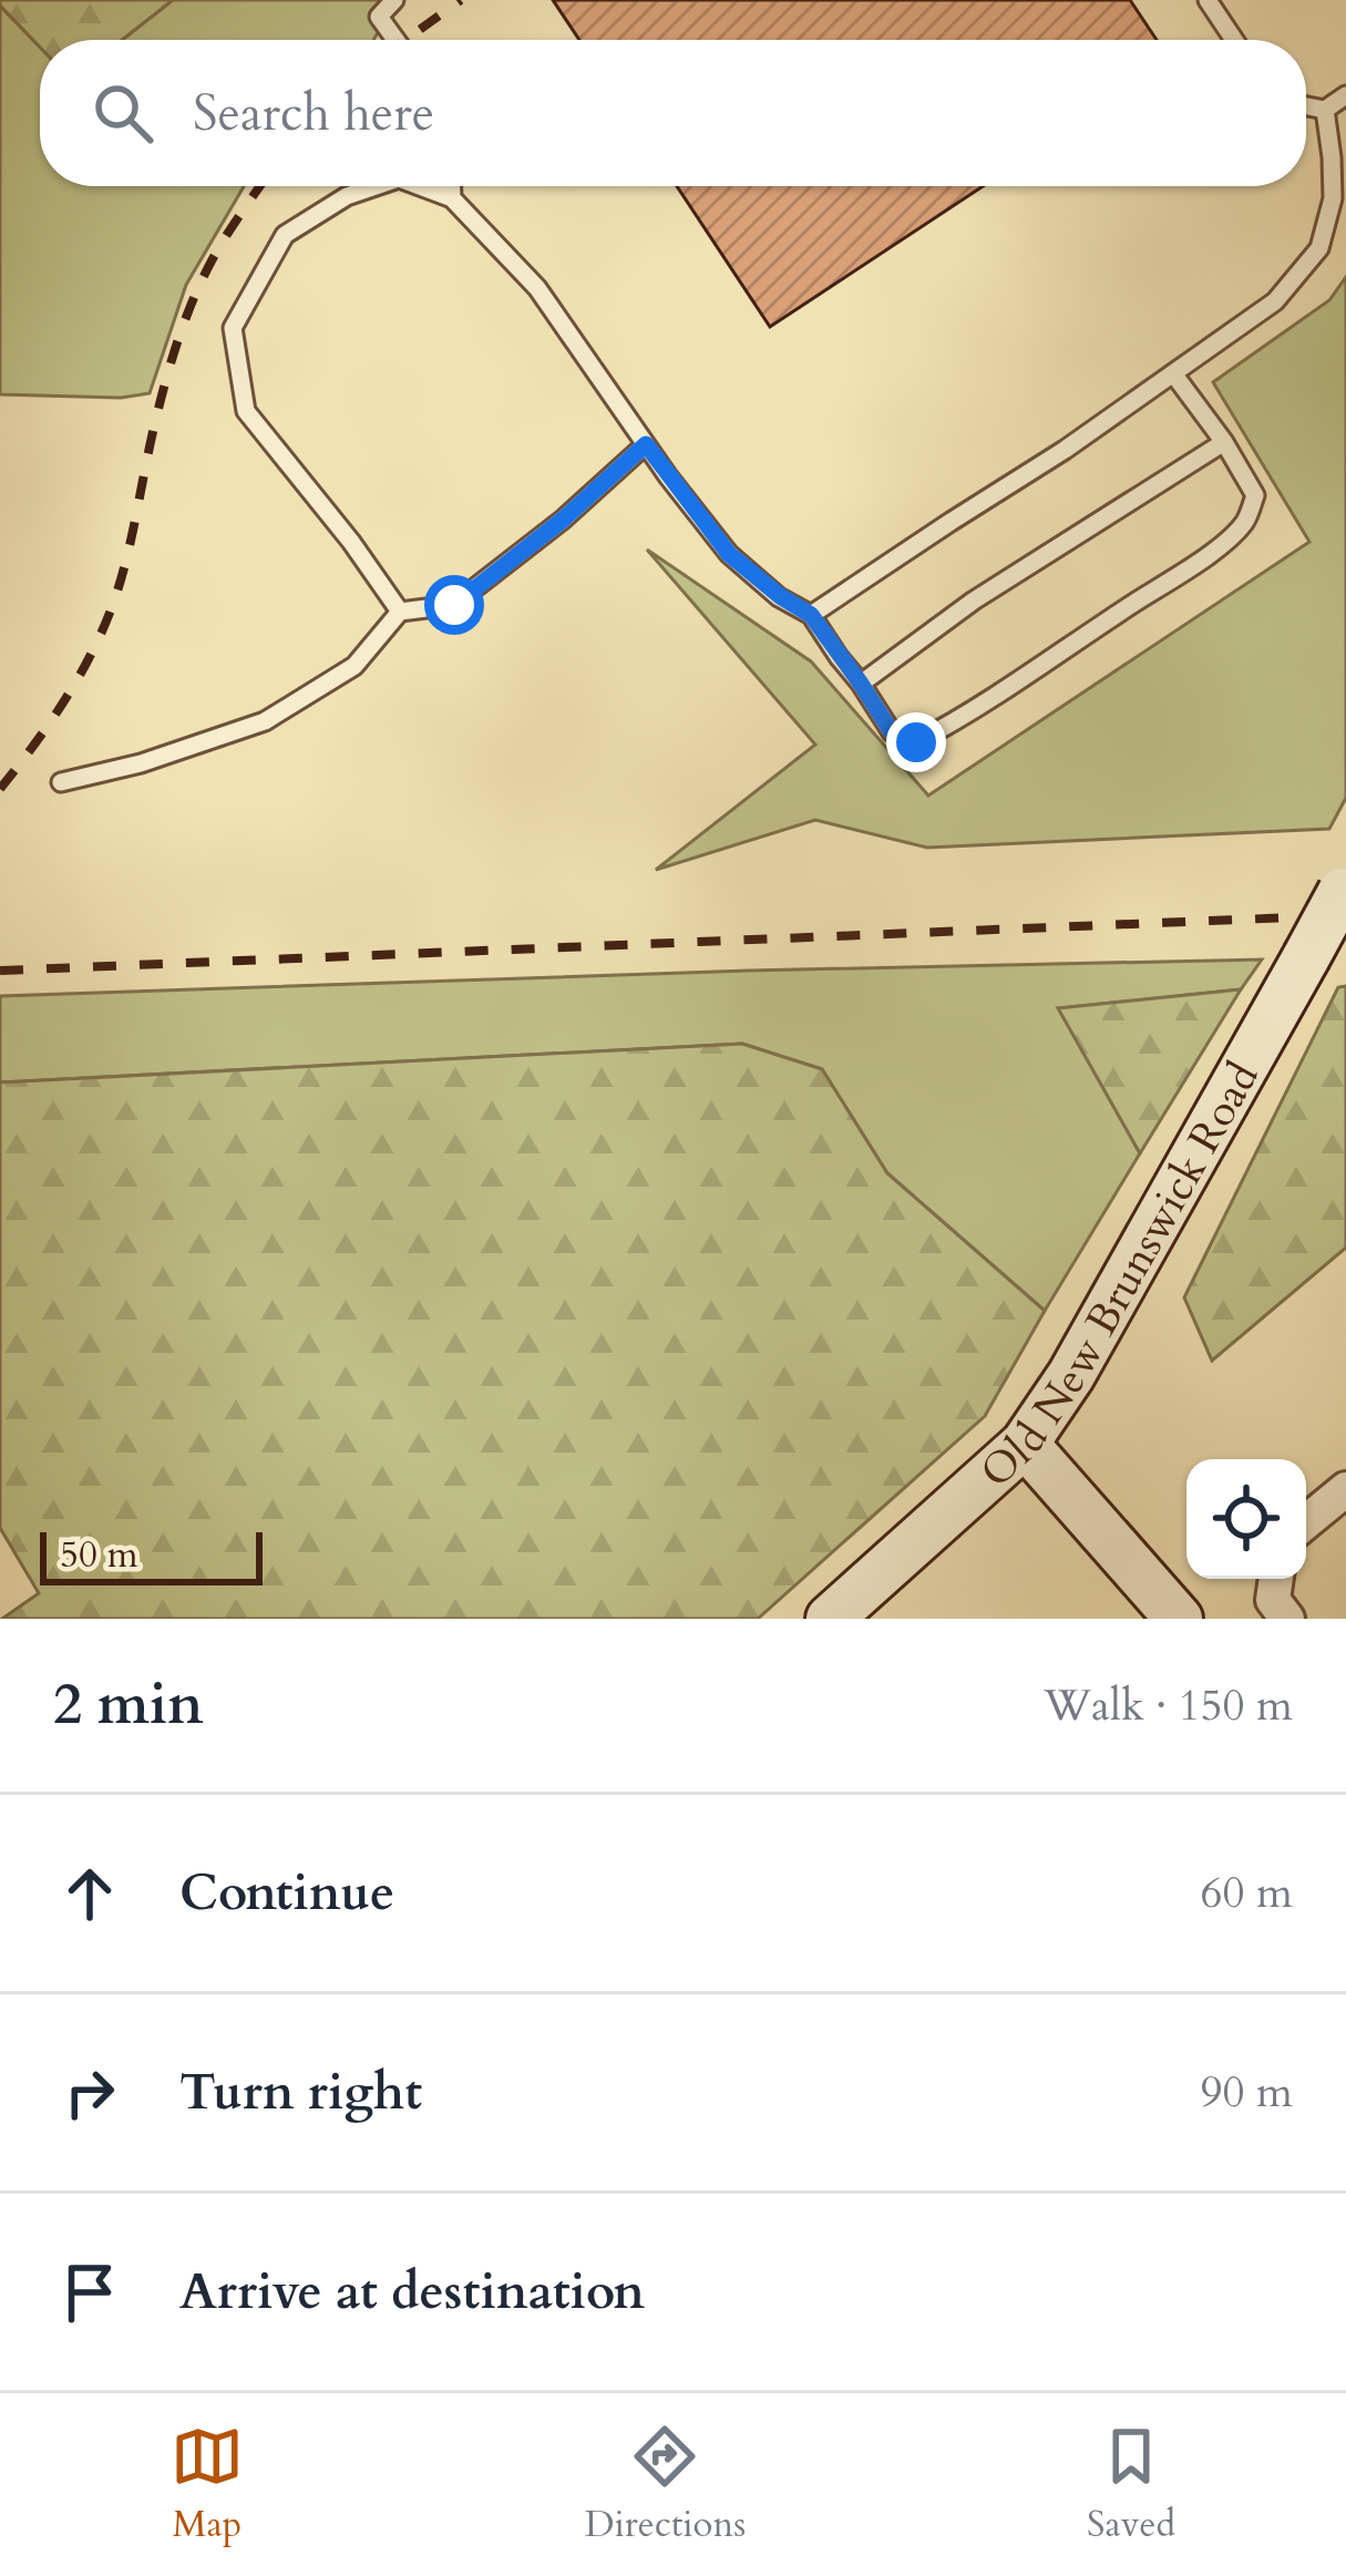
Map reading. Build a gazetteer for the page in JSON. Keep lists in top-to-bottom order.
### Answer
{
  "streets": {
    "main road": ["Old New Brunswick Road"]
  },
  "scale_bar": "50 m",
  "page": {
    "search": "Search here",
    "scale": "50 m",
    "heading": ["2 min", "Walk · 150 m"],
    "list": [
      ["Continue", "60 m"],
      ["Turn right", "90 m"],
      "Arrive at destination"
    ],
    "nav": ["Map", "Directions", "Saved"]
  }
}
